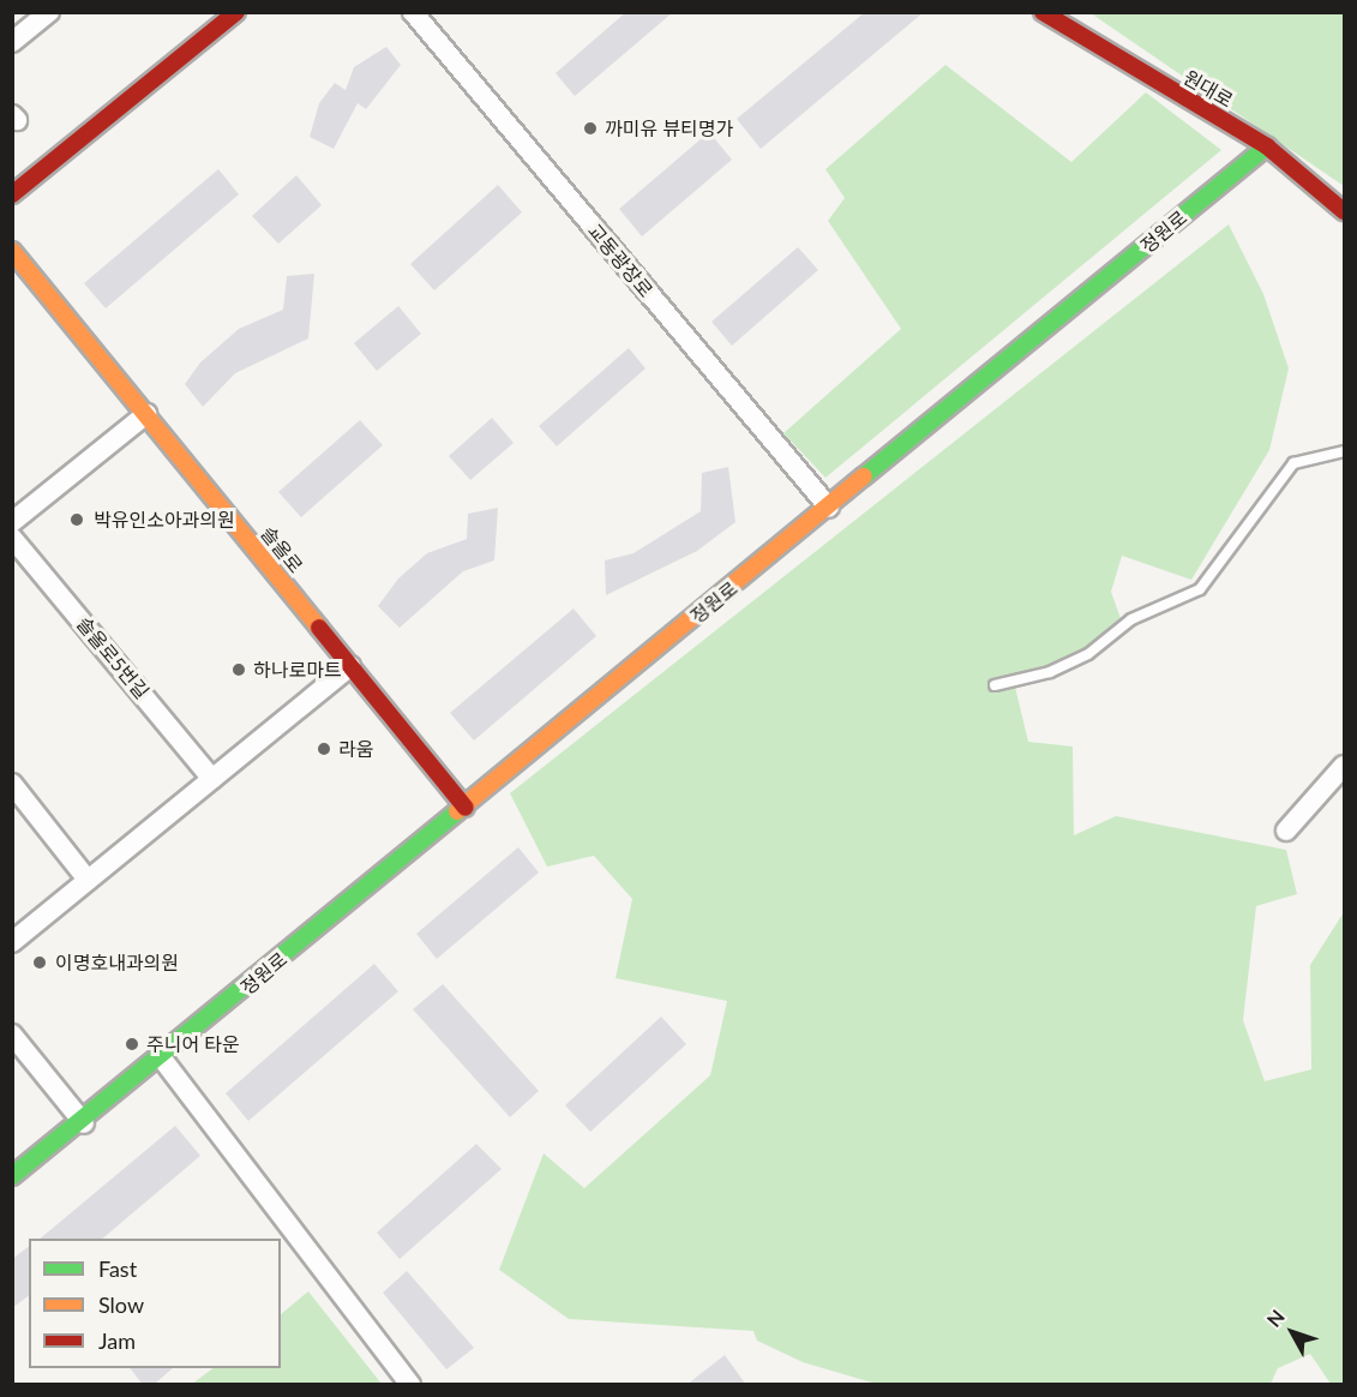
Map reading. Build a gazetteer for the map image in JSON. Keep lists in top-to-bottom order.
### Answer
{
  "streets": {
    "street": [
      "원대로",
      "정원로",
      "교동광장로",
      "솔올로",
      "솔올로5번길"
    ]
  },
  "crossings": [
    ["원대로", "정원로"],
    ["정원로", "교동광장로"],
    ["정원로", "솔올로"]
  ],
  "places": [
    "까미유 뷰티명가",
    "박유인소아과의원",
    "하나로마트",
    "라움",
    "이명호내과의원",
    "주니어 타운"
  ],
  "legend": ["Fast", "Slow", "Jam"],
  "north": "top left"
}
